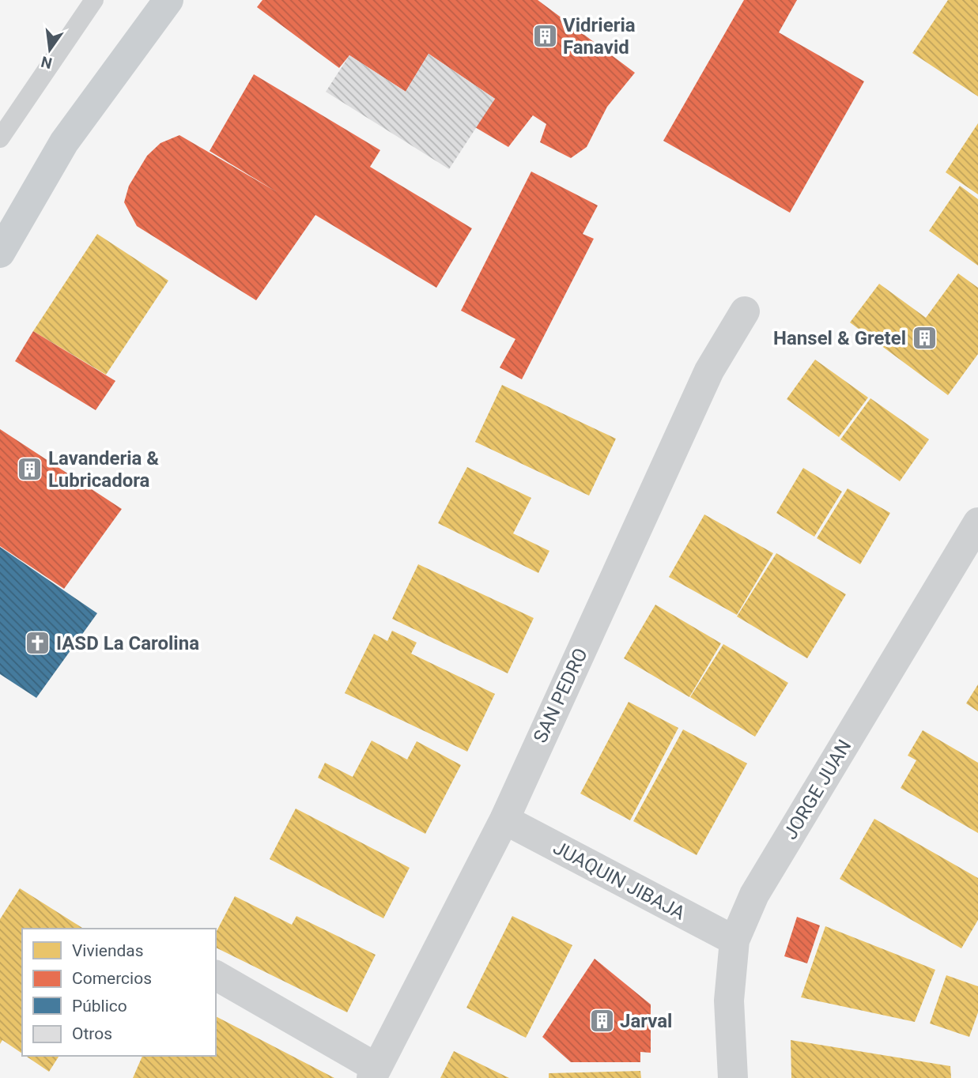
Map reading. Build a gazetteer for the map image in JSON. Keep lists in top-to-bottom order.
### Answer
{
  "streets": {
    "street": ["SAN PEDRO", "JORGE JUAN", "JUAQUIN JIBAJA"]
  },
  "crossings": [
    ["SAN PEDRO", "JUAQUIN JIBAJA"],
    ["JORGE JUAN", "JUAQUIN JIBAJA"]
  ],
  "places": {
    "building": [
      "Vidrieria Fanavid",
      "Hansel & Gretel",
      "Lavanderia & Lubricadora",
      "Jarval"
    ],
    "church": ["IASD La Carolina"]
  },
  "legend": [
    "Viviendas",
    "Comercios",
    "Público",
    "Otros"
  ],
  "north": "bottom"
}
